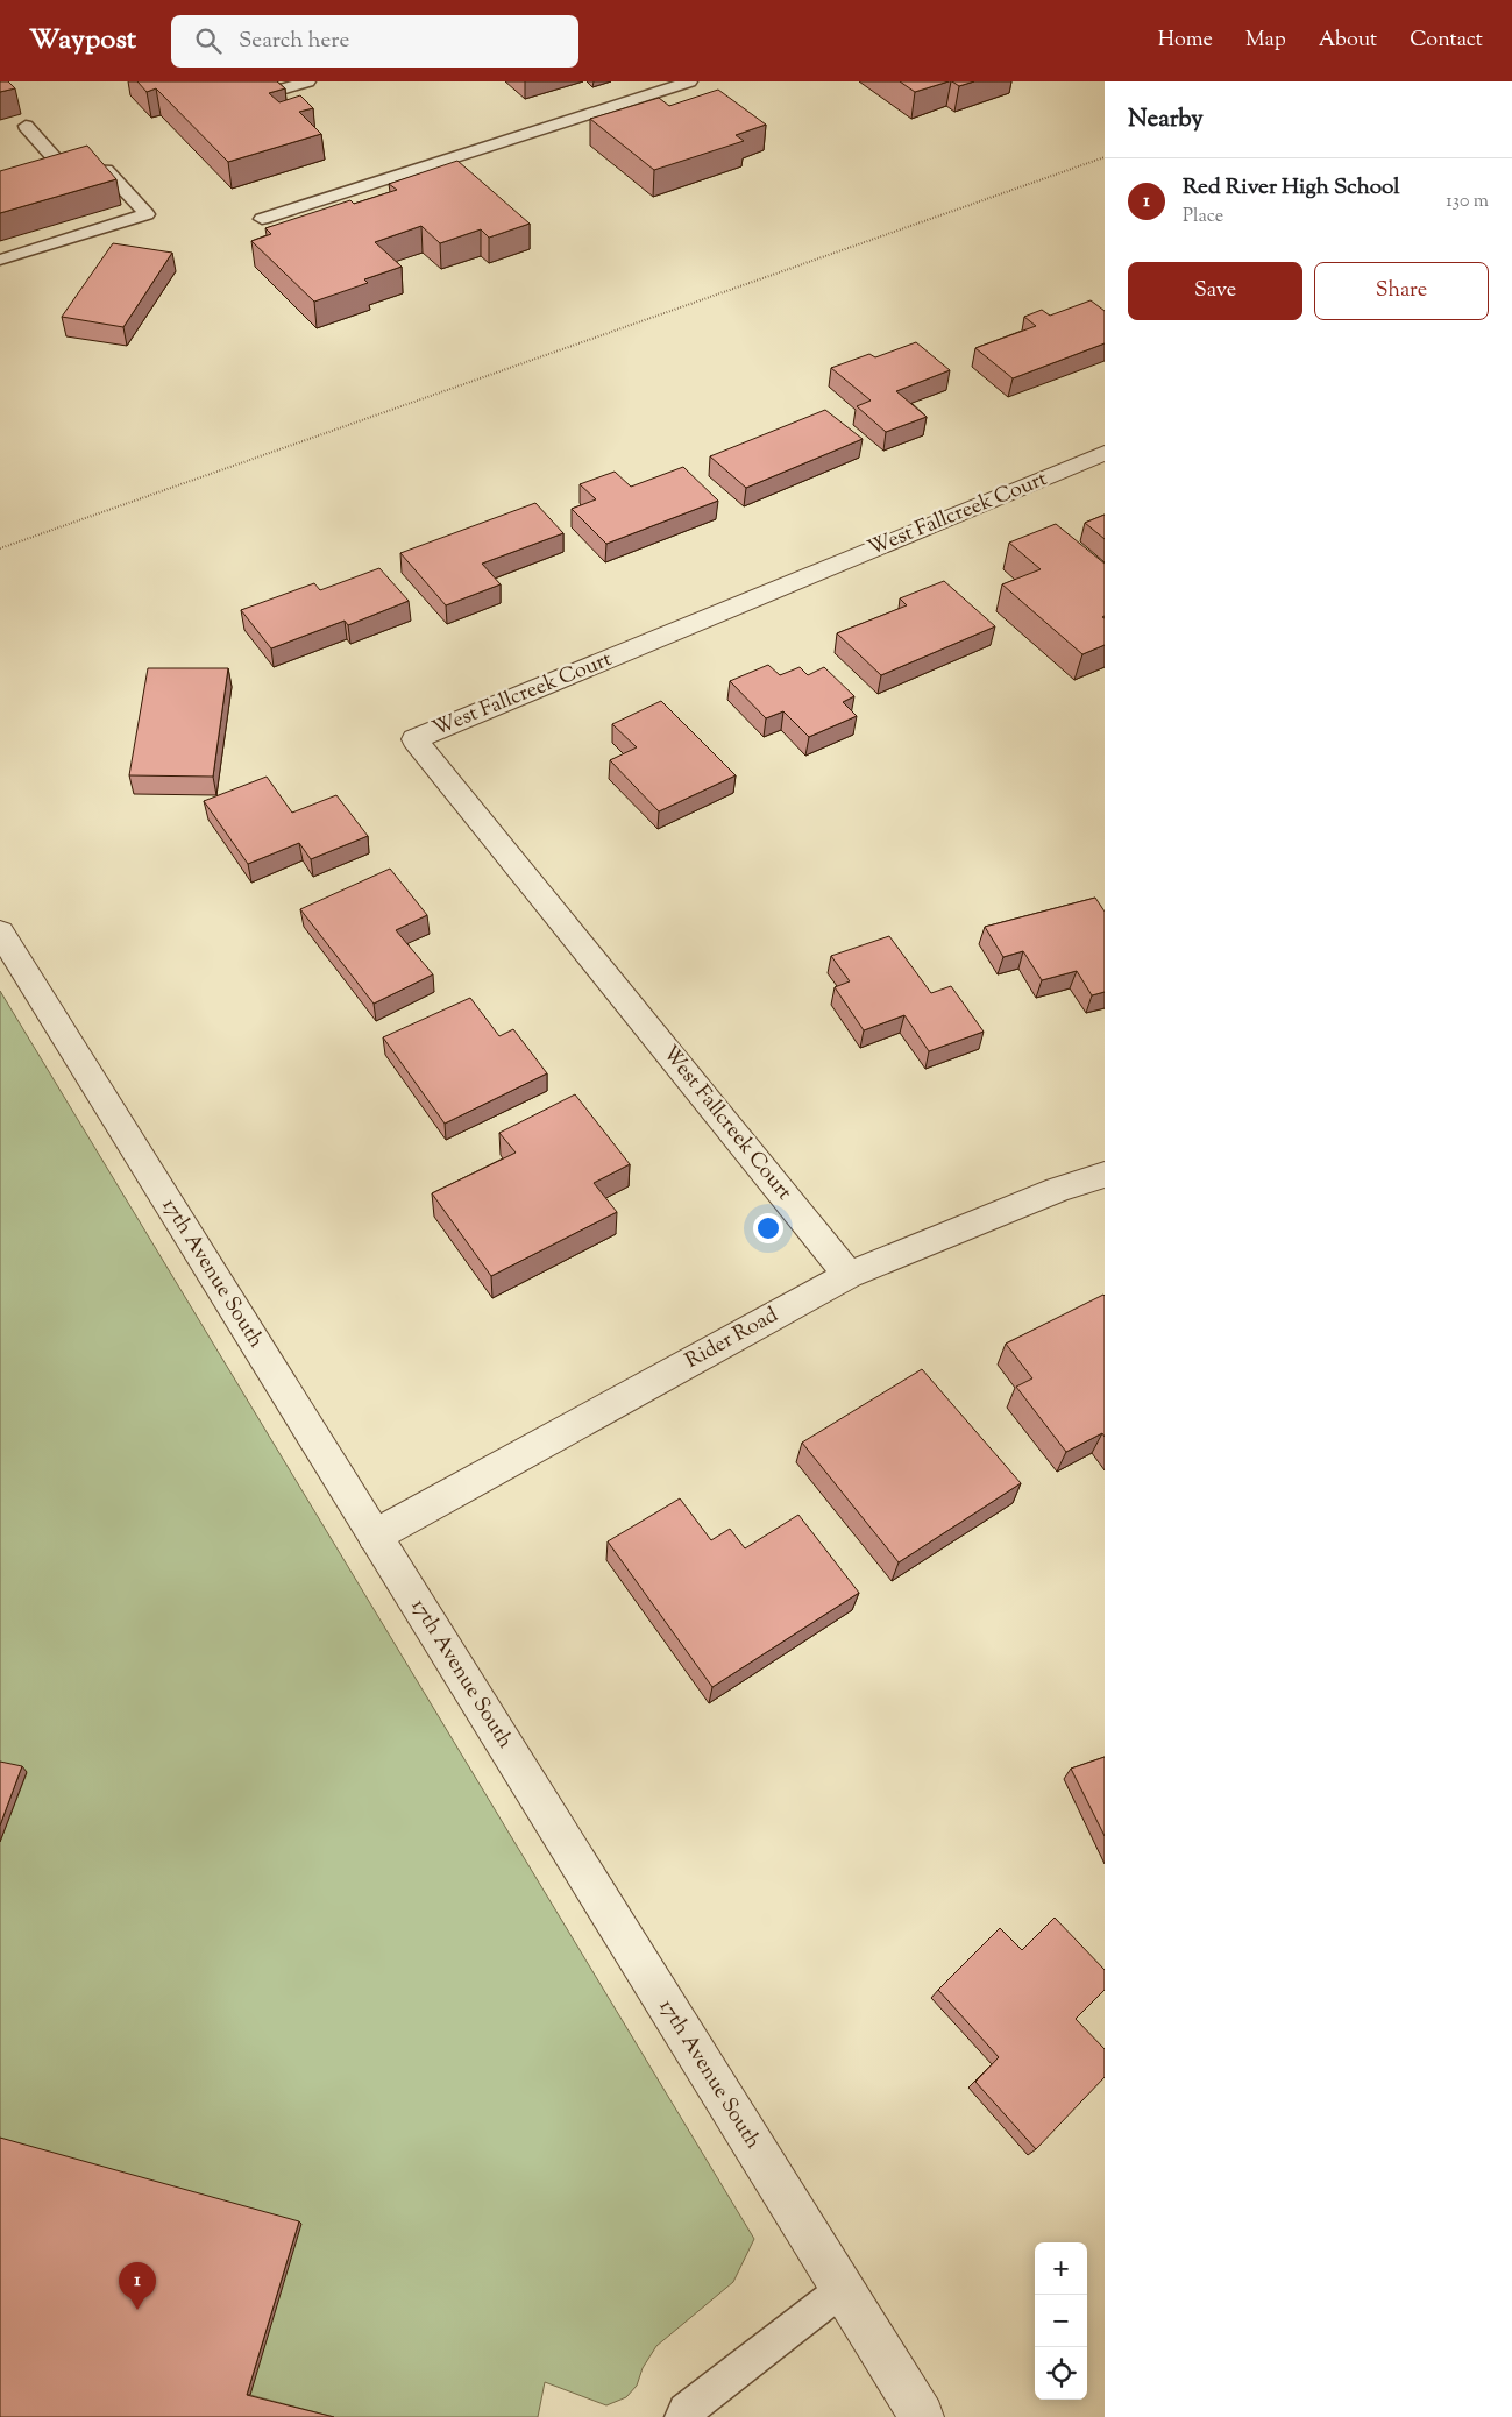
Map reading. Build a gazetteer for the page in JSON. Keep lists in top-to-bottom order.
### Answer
{
  "streets": {
    "street": ["West Fallcreek Court", "17th Avenue South", "Rider Road"]
  },
  "crossings": [
    ["West Fallcreek Court", "Rider Road"],
    ["17th Avenue South", "Rider Road"]
  ],
  "page": {
    "header": "Waypost",
    "search": "Search here",
    "nav": [
      "Home",
      "Map",
      "About",
      "Contact"
    ],
    "heading": "Nearby",
    "list": [
      {
        "mark": "1",
        "name": "Red River High School",
        "note": "Place",
        "value": "130 m"
      }
    ],
    "buttons": ["Save", "Share"],
    "map_buttons": ["+", "−"],
    "pins": "1"
  }
}
